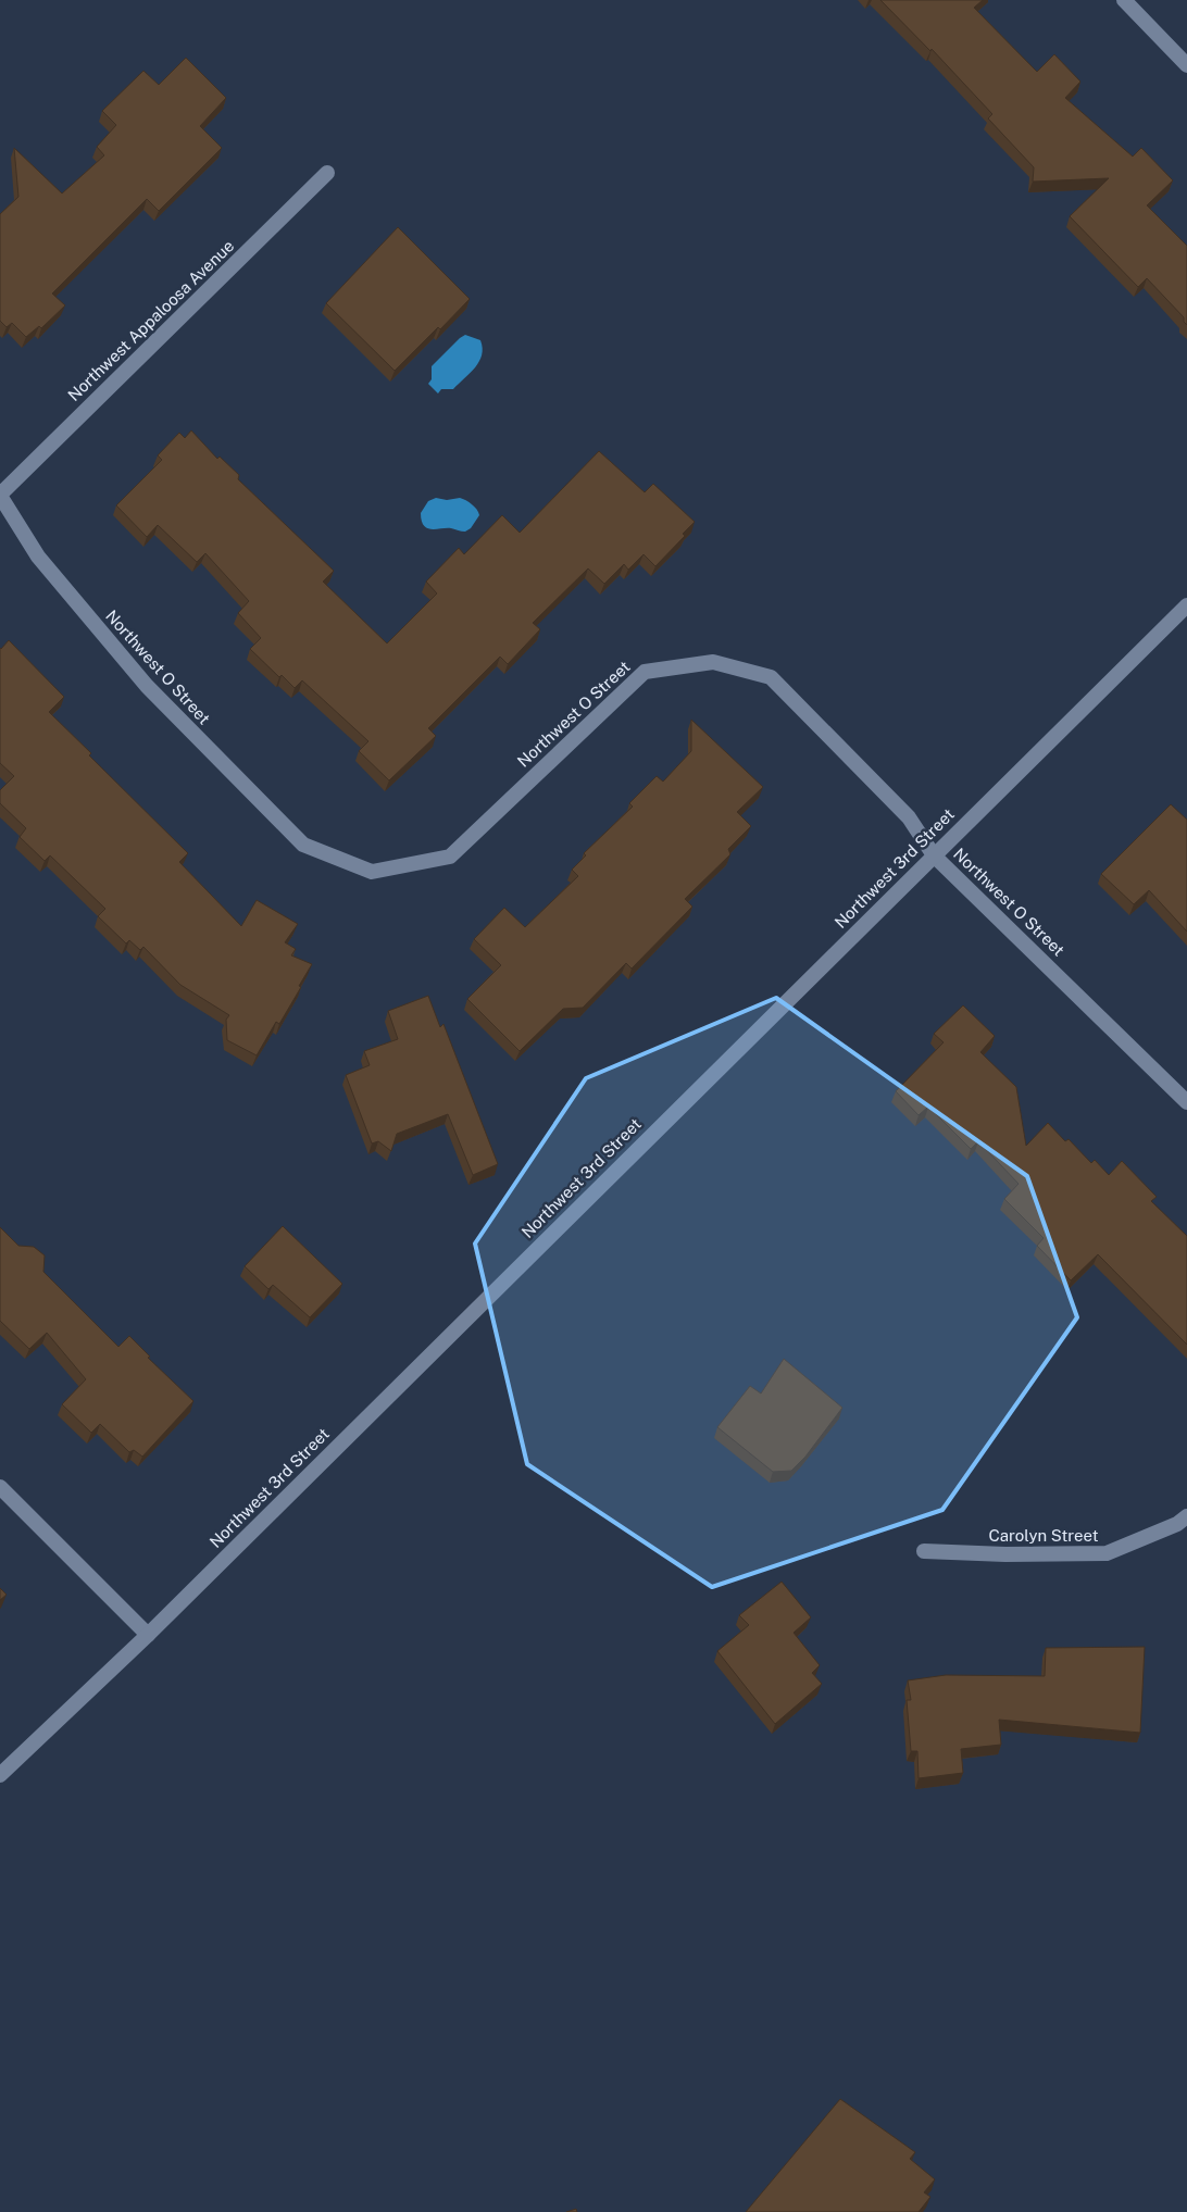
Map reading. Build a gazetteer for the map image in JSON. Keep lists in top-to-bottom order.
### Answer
{
  "streets": {
    "street": [
      "Northwest Appaloosa Avenue",
      "Northwest O Street",
      "Northwest 3rd Street",
      "Carolyn Street"
    ]
  },
  "crossings": [
    ["Northwest Appaloosa Avenue", "Northwest O Street"],
    ["Northwest O Street", "Northwest 3rd Street"]
  ]
}
